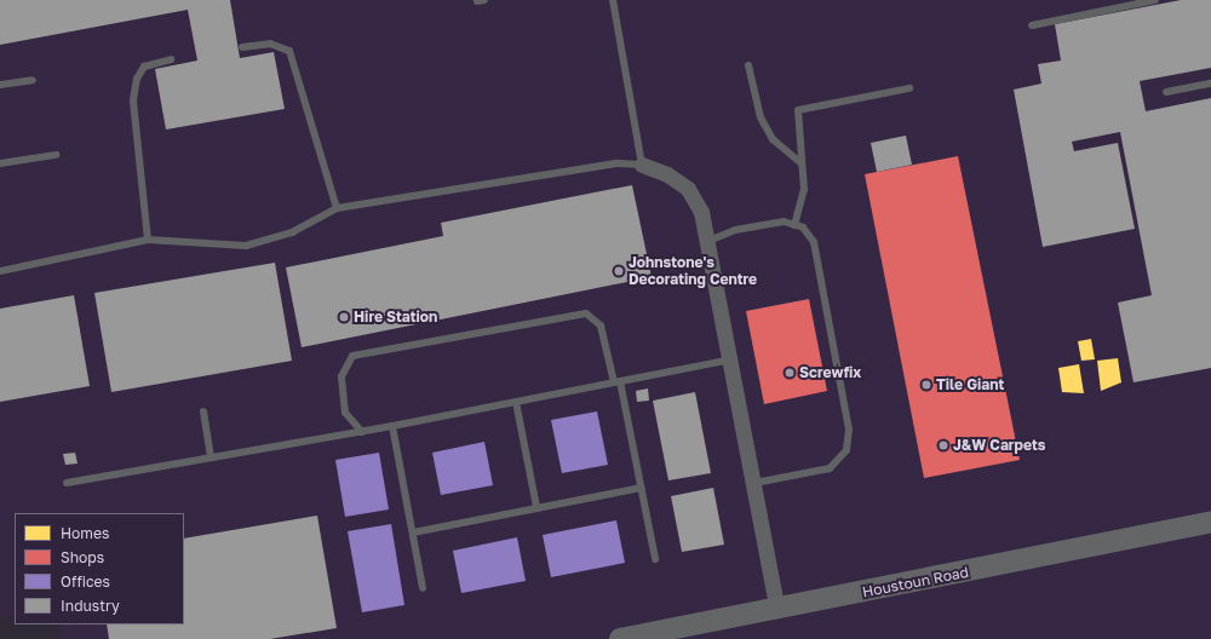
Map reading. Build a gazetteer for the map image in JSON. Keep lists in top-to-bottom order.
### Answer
{
  "streets": {
    "street": ["Houstoun Road"]
  },
  "places": [
    "Johnstone's Decorating Centre",
    "Hire Station",
    "Screwfix",
    "Tile Giant",
    "J&W Carpets"
  ],
  "legend": [
    "Homes",
    "Shops",
    "Offices",
    "Industry"
  ]
}
